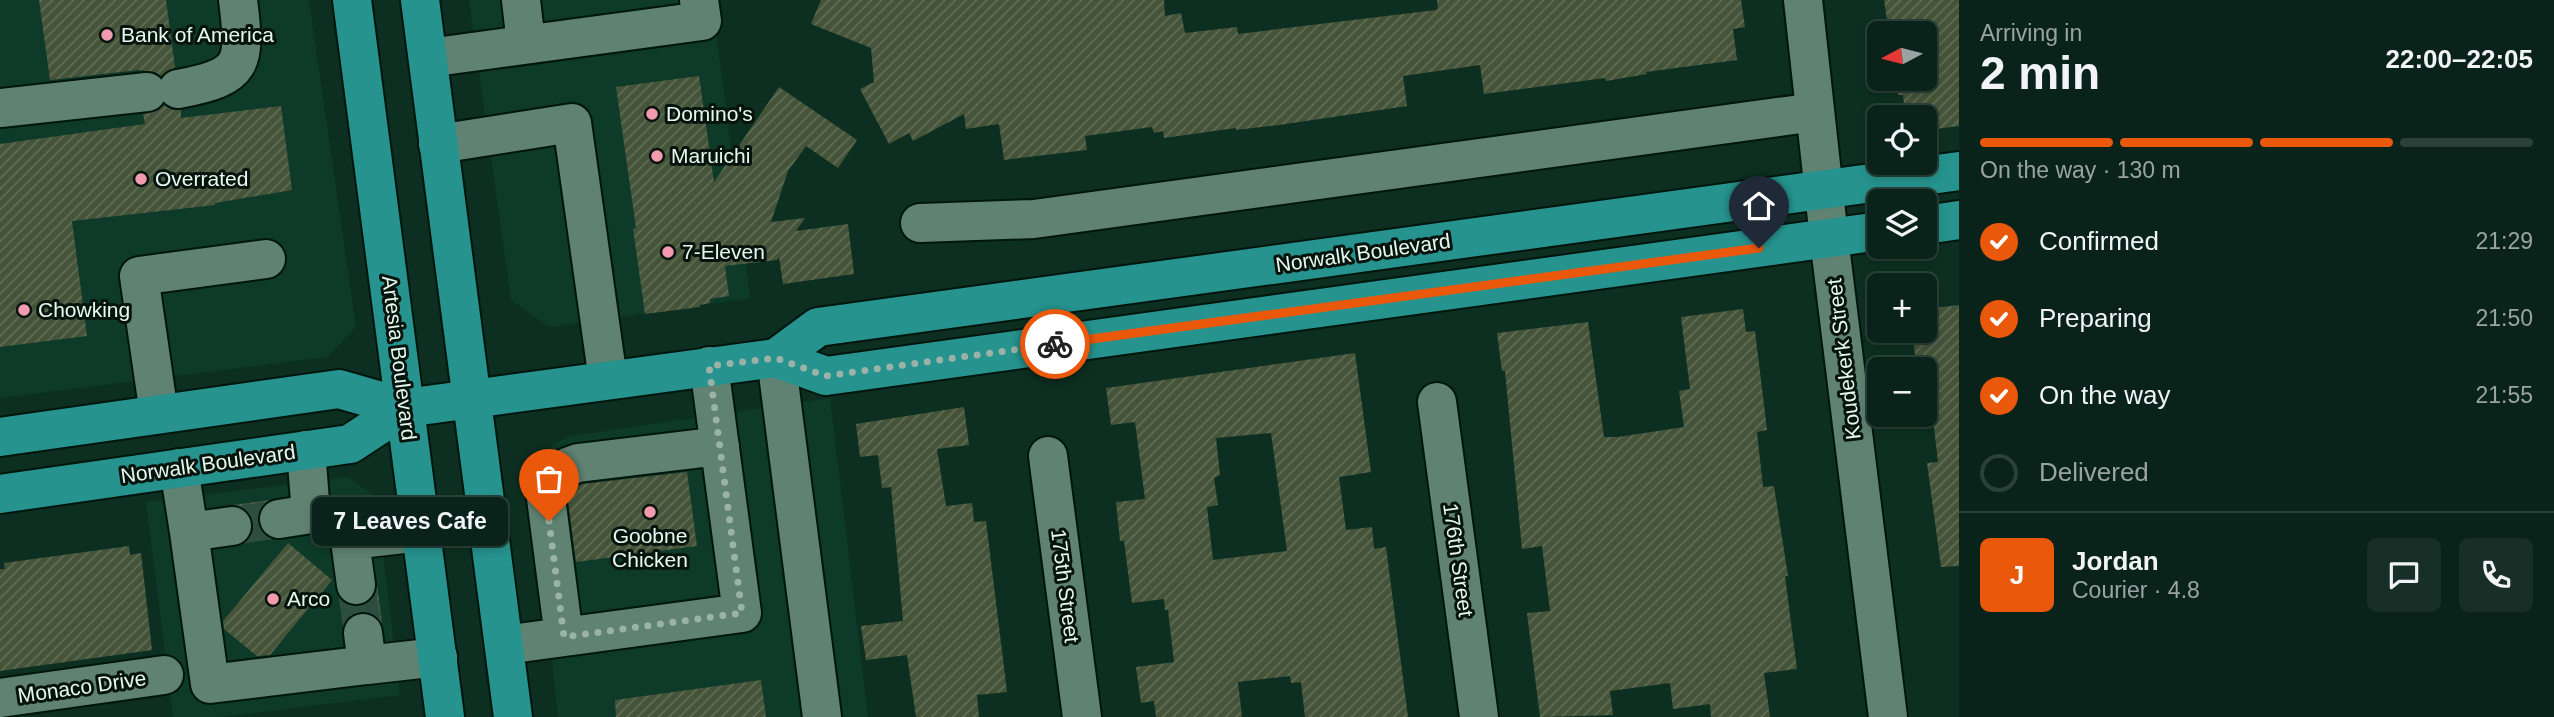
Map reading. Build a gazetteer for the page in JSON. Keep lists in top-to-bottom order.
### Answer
{
  "streets": {
    "main road": ["Norwalk Boulevard", "Artesia Boulevard"],
    "street": [
      "Koudekerk Street",
      "176th Street",
      "175th Street",
      "Monaco Drive"
    ]
  },
  "crossings": [
    ["Norwalk Boulevard", "Artesia Boulevard"],
    ["Norwalk Boulevard", "Koudekerk Street"]
  ],
  "places": [
    "Bank of America",
    "Domino's",
    "Maruichi",
    "Overrated",
    "7-Eleven",
    "Chowking",
    "Goobne Chicken",
    "7 Leaves Cafe",
    "Arco"
  ],
  "north": "left",
  "page": {
    "heading": ["2 min", "Arriving in", "22:00–22:05"],
    "panel": ["Jordan", "Courier · 4.8"],
    "map_buttons": ["+", "−"],
    "bar": "On the way · 130 m",
    "list": [
      ["Confirmed", "21:29"],
      ["Preparing", "21:50"],
      ["On the way", "21:55"],
      "Delivered"
    ],
    "bubble": "7 Leaves Cafe",
    "round": "J"
  }
}
